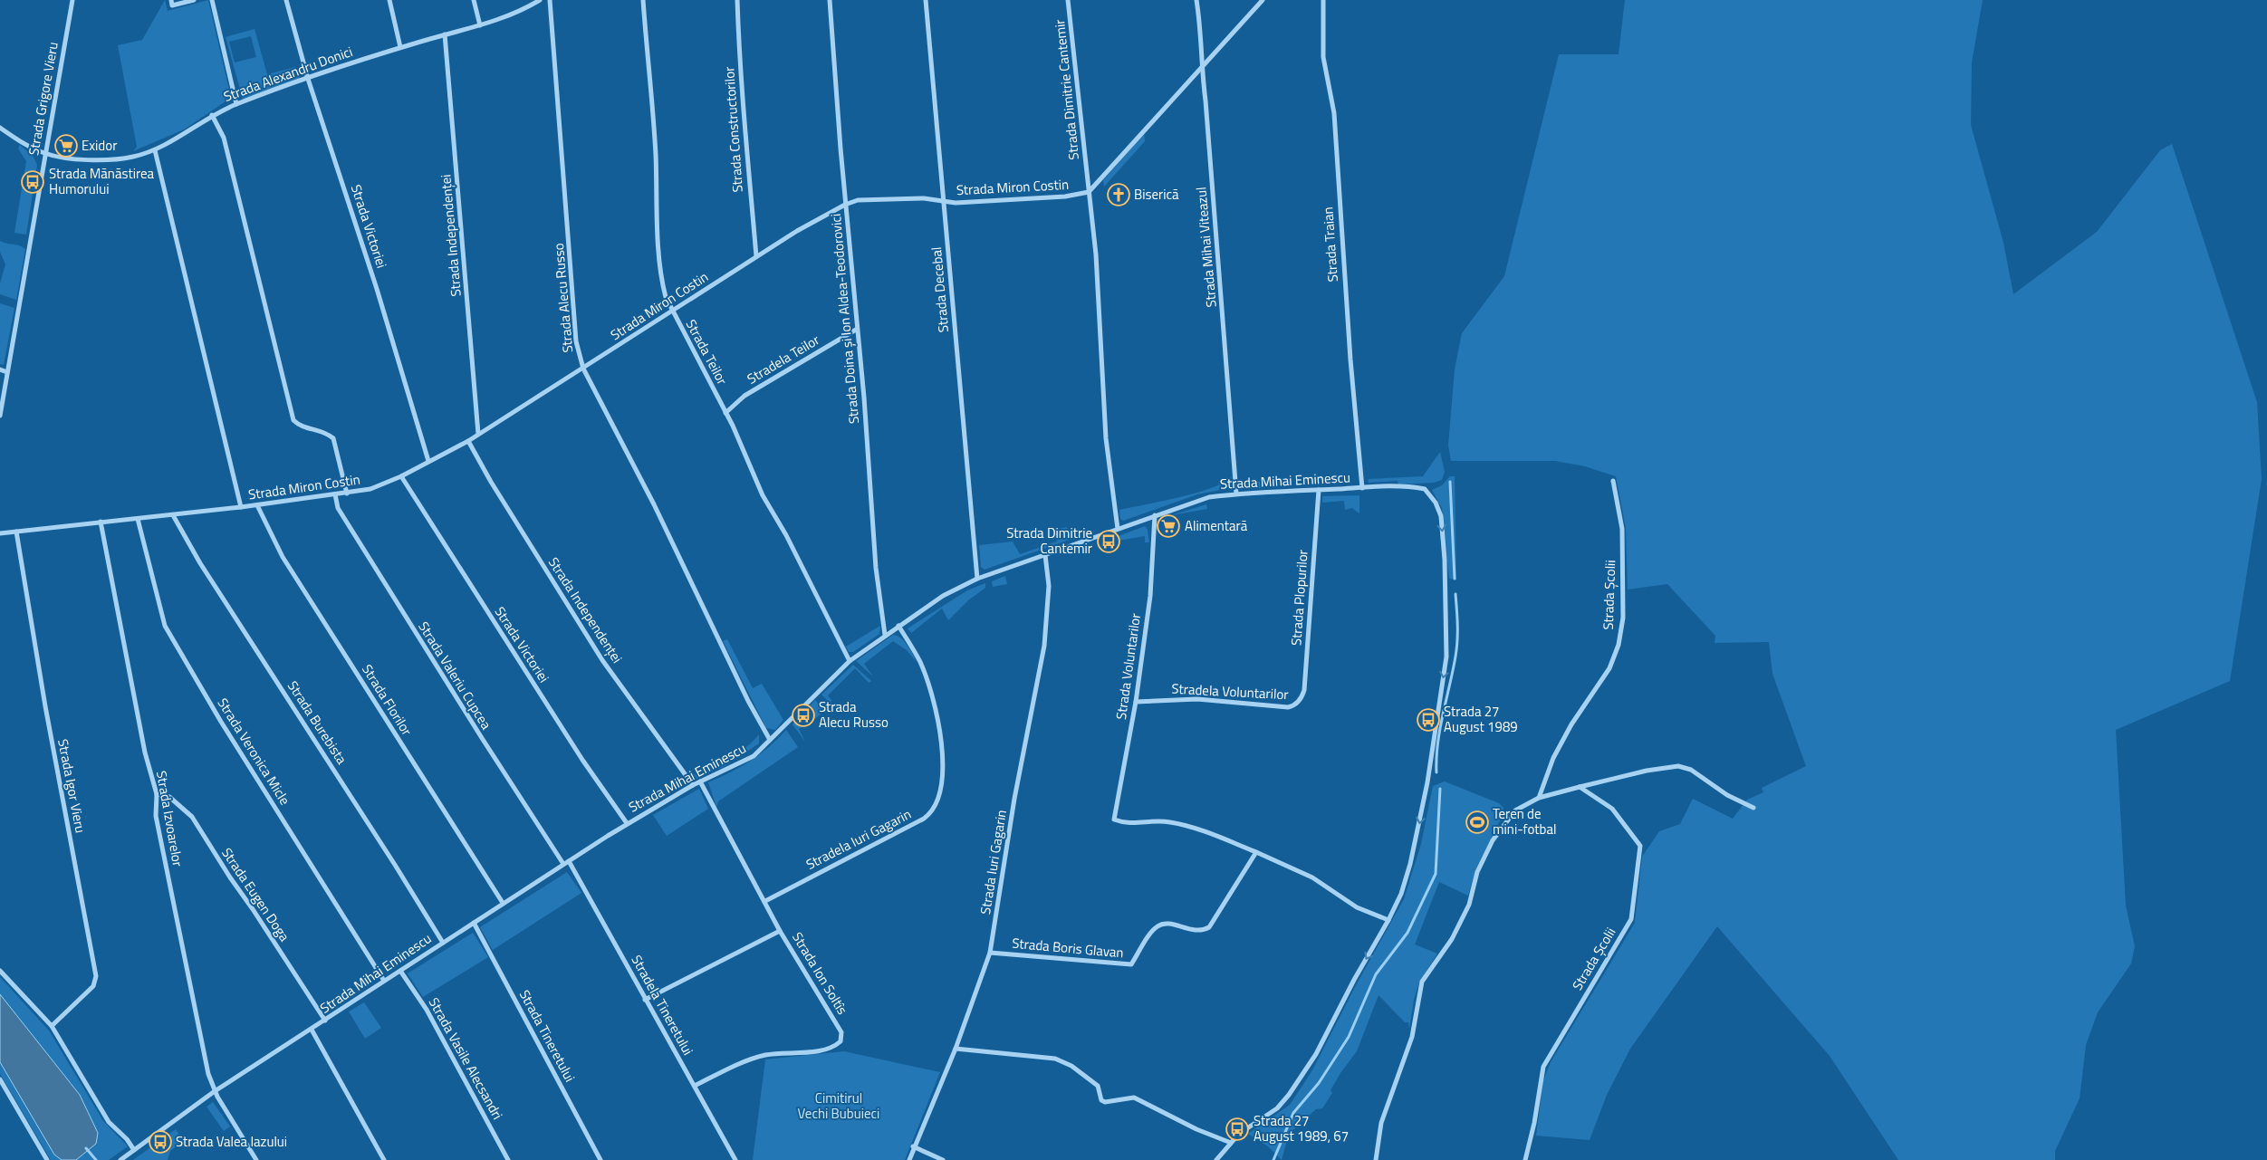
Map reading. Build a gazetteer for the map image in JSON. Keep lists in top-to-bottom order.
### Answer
{
  "streets": {
    "street": [
      "Strada Alexandru Donici",
      "Strada Dimitrie Cantemir",
      "Strada Grigore Vieru",
      "Strada Constructorilor",
      "Strada Miron Costin",
      "Strada Victoriei",
      "Strada Independenței",
      "Strada Traian",
      "Strada Mihai Viteazul",
      "Strada Decebal",
      "Strada Alecu Russo",
      "Strada Doina și Ion Aldea-Teodorovici",
      "Strada Teilor",
      "Stradela Teilor",
      "Strada Mihai Eminescu",
      "Strada Școlii",
      "Strada Plopurilor",
      "Strada Voluntarilor",
      "Strada Valeriu Cupcea",
      "Stradela Voluntarilor",
      "Strada Florilor",
      "Strada Burebista",
      "Strada Veronica Micle",
      "Strada Igor Vieru",
      "Strada Izvoarelor",
      "Stradela Iuri Gagarin",
      "Strada Iuri Gagarin",
      "Strada Eugen Doga",
      "Strada Boris Glavan",
      "Strada Ion Soltîs",
      "Stradela Tineretului",
      "Strada Tineretului",
      "Strada Vasile Alecsandri"
    ]
  },
  "crossings": [
    ["Strada Alexandru Donici", "Strada Grigore Vieru"],
    ["Strada Alexandru Donici", "Strada Victoriei"],
    ["Strada Alexandru Donici", "Strada Independenței"],
    ["Strada Dimitrie Cantemir", "Strada Miron Costin"],
    ["Strada Dimitrie Cantemir", "Strada Mihai Eminescu"],
    ["Strada Constructorilor", "Strada Miron Costin"],
    ["Strada Miron Costin", "Strada Victoriei"],
    ["Strada Miron Costin", "Strada Independenței"],
    ["Strada Miron Costin", "Strada Mihai Viteazul"],
    ["Strada Miron Costin", "Strada Decebal"],
    ["Strada Miron Costin", "Strada Alecu Russo"],
    ["Strada Miron Costin", "Strada Doina și Ion Aldea-Teodorovici"],
    ["Strada Miron Costin", "Strada Teilor"],
    ["Strada Miron Costin", "Strada Valeriu Cupcea"],
    ["Strada Miron Costin", "Strada Florilor"],
    ["Strada Miron Costin", "Strada Burebista"],
    ["Strada Miron Costin", "Strada Veronica Micle"],
    ["Strada Miron Costin", "Strada Igor Vieru"],
    ["Strada Miron Costin", "Strada Izvoarelor"],
    ["Strada Victoriei", "Strada Mihai Eminescu"],
    ["Strada Independenței", "Strada Mihai Eminescu"],
    ["Strada Traian", "Strada Mihai Eminescu"],
    ["Strada Mihai Viteazul", "Strada Mihai Eminescu"],
    ["Strada Decebal", "Strada Mihai Eminescu"],
    ["Strada Alecu Russo", "Strada Mihai Eminescu"],
    ["Strada Doina și Ion Aldea-Teodorovici", "Stradela Teilor"],
    ["Strada Doina și Ion Aldea-Teodorovici", "Strada Mihai Eminescu"],
    ["Strada Teilor", "Stradela Teilor"],
    ["Strada Teilor", "Strada Mihai Eminescu"],
    ["Strada Mihai Eminescu", "Strada Plopurilor"],
    ["Strada Mihai Eminescu", "Strada Voluntarilor"],
    ["Strada Mihai Eminescu", "Strada Valeriu Cupcea"],
    ["Strada Mihai Eminescu", "Strada Florilor"],
    ["Strada Mihai Eminescu", "Strada Burebista"],
    ["Strada Mihai Eminescu", "Strada Veronica Micle"],
    ["Strada Mihai Eminescu", "Strada Izvoarelor"],
    ["Strada Mihai Eminescu", "Stradela Iuri Gagarin"],
    ["Strada Mihai Eminescu", "Strada Iuri Gagarin"],
    ["Strada Mihai Eminescu", "Strada Eugen Doga"],
    ["Strada Mihai Eminescu", "Strada Ion Soltîs"],
    ["Strada Mihai Eminescu", "Stradela Tineretului"],
    ["Strada Mihai Eminescu", "Strada Tineretului"],
    ["Strada Mihai Eminescu", "Strada Vasile Alecsandri"],
    ["Strada Plopurilor", "Stradela Voluntarilor"],
    ["Strada Voluntarilor", "Stradela Voluntarilor"],
    ["Strada Voluntarilor", "Strada Boris Glavan"],
    ["Strada Izvoarelor", "Strada Eugen Doga"],
    ["Stradela Iuri Gagarin", "Strada Ion Soltîs"],
    ["Strada Iuri Gagarin", "Strada Boris Glavan"],
    ["Strada Ion Soltîs", "Stradela Tineretului"]
  ],
  "parks": ["Cimitirul Vechi Bubuieci"],
  "places": {
    "supermarket": ["Exidor", "Alimentară"],
    "bus stop": [
      "Strada Mănăstirea Humorului",
      "Strada Dimitrie Cantemir",
      "Strada Alecu Russo",
      "Strada 27 August 1989",
      "Strada 27 August 1989, 67",
      "Strada Valea Iazului"
    ],
    "church": ["Biserică"],
    "sports": ["Teren de mini-fotbal"]
  }
}
